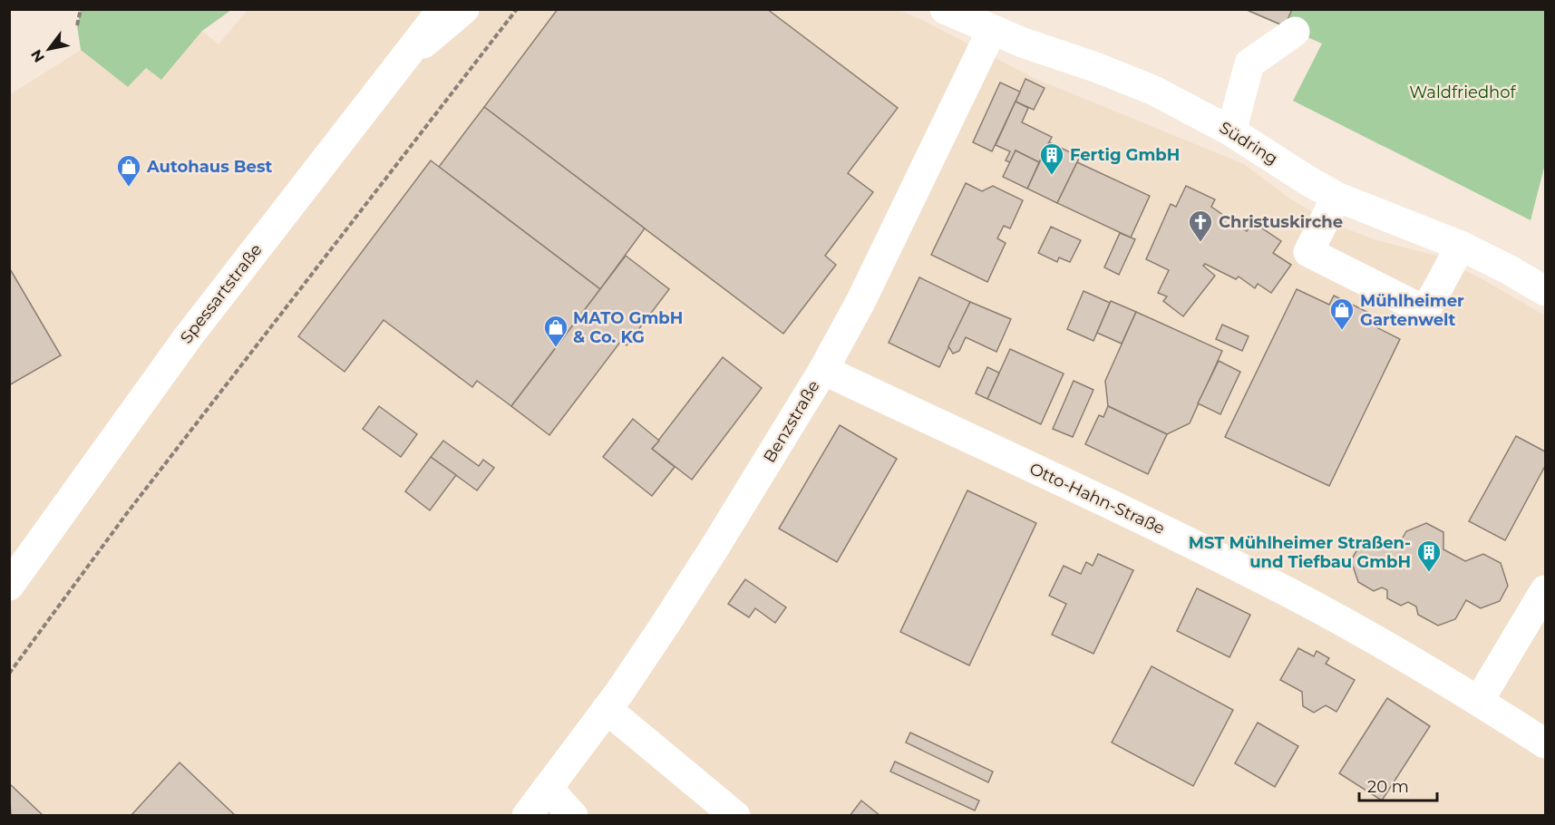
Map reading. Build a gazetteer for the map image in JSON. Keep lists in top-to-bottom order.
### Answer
{
  "streets": {
    "street": [
      "Südring",
      "Spessartstraße",
      "Benzstraße",
      "Otto-Hahn-Straße"
    ]
  },
  "crossings": [
    ["Südring", "Benzstraße"],
    ["Benzstraße", "Otto-Hahn-Straße"]
  ],
  "parks": ["Waldfriedhof"],
  "places": {
    "building": ["Fertig GmbH", "MST Mühlheimer Straßen- und Tiefbau GmbH"],
    "shop": ["Autohaus Best", "Mühlheimer Gartenwelt", "MATO GmbH & Co. KG"],
    "church": ["Christuskirche"]
  },
  "scale_bar": "20 m",
  "north": "bottom left"
}
